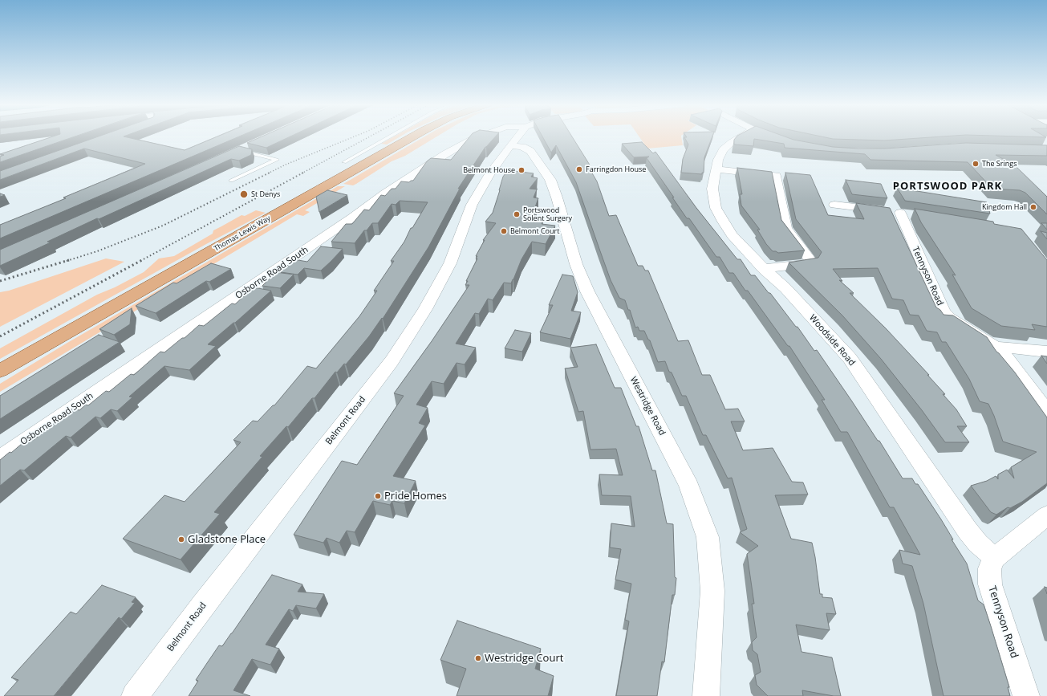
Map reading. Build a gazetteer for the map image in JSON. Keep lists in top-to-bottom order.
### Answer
{
  "streets": {
    "main road": ["Thomas Lewis Way"],
    "street": [
      "Osborne Road South",
      "Tennyson Road",
      "Woodside Road",
      "Westridge Road",
      "Belmont Road"
    ]
  },
  "crossings": [
    ["Tennyson Road", "Woodside Road"],
    ["Westridge Road", "Belmont Road"]
  ],
  "districts": ["PORTSWOOD PARK"],
  "places": [
    "The Srings",
    "Farringdon House",
    "Belmont House",
    "St Denys",
    "Kingdom Hall",
    "Portswood Solent Surgery",
    "Belmont Court",
    "Pride Homes",
    "Gladstone Place",
    "Westridge Court"
  ]
}
